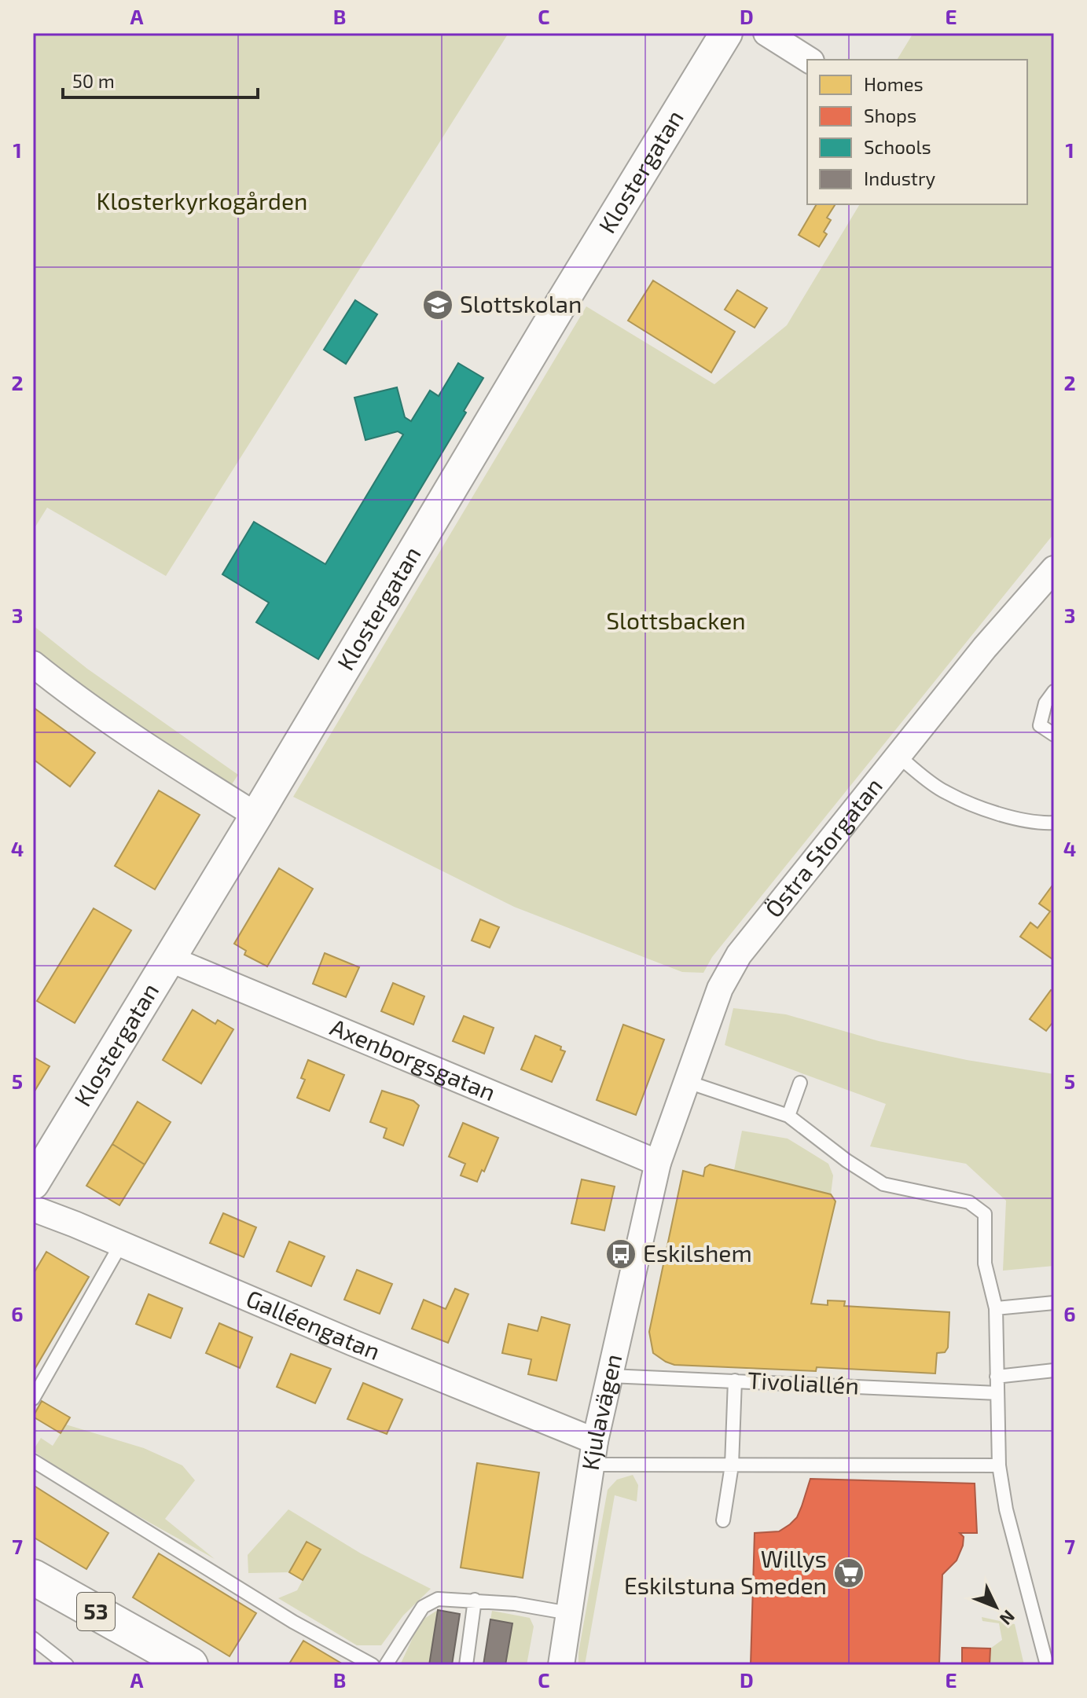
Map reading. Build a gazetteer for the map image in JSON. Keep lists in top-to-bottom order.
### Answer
{
  "streets": {
    "main road": ["53"],
    "street": [
      "Klostergatan",
      "Östra Storgatan",
      "Axenborgsgatan",
      "Galléengatan",
      "Kjulavägen"
    ],
    "lane": ["Tivoliallén"]
  },
  "crossings": [
    ["Klostergatan", "Axenborgsgatan"],
    ["Östra Storgatan", "Axenborgsgatan"],
    ["Östra Storgatan", "Kjulavägen"],
    ["Axenborgsgatan", "Kjulavägen"],
    ["Galléengatan", "Kjulavägen"],
    ["Tivoliallén", "Kjulavägen"]
  ],
  "parks": ["Klosterkyrkogården", "Slottsbacken"],
  "places": {
    "school or university": ["Slottskolan"],
    "bus stop": ["Eskilshem"],
    "supermarket": ["Willys Eskilstuna Smeden"]
  },
  "legend": [
    "Homes",
    "Shops",
    "Schools",
    "Industry"
  ],
  "scale_bar": "50 m",
  "north": "bottom right",
  "grid": {
    "columns": [
      "A",
      "B",
      "C",
      "D",
      "E"
    ],
    "rows": [
      "1",
      "2",
      "3",
      "4",
      "5",
      "6",
      "7"
    ]
  }
}
